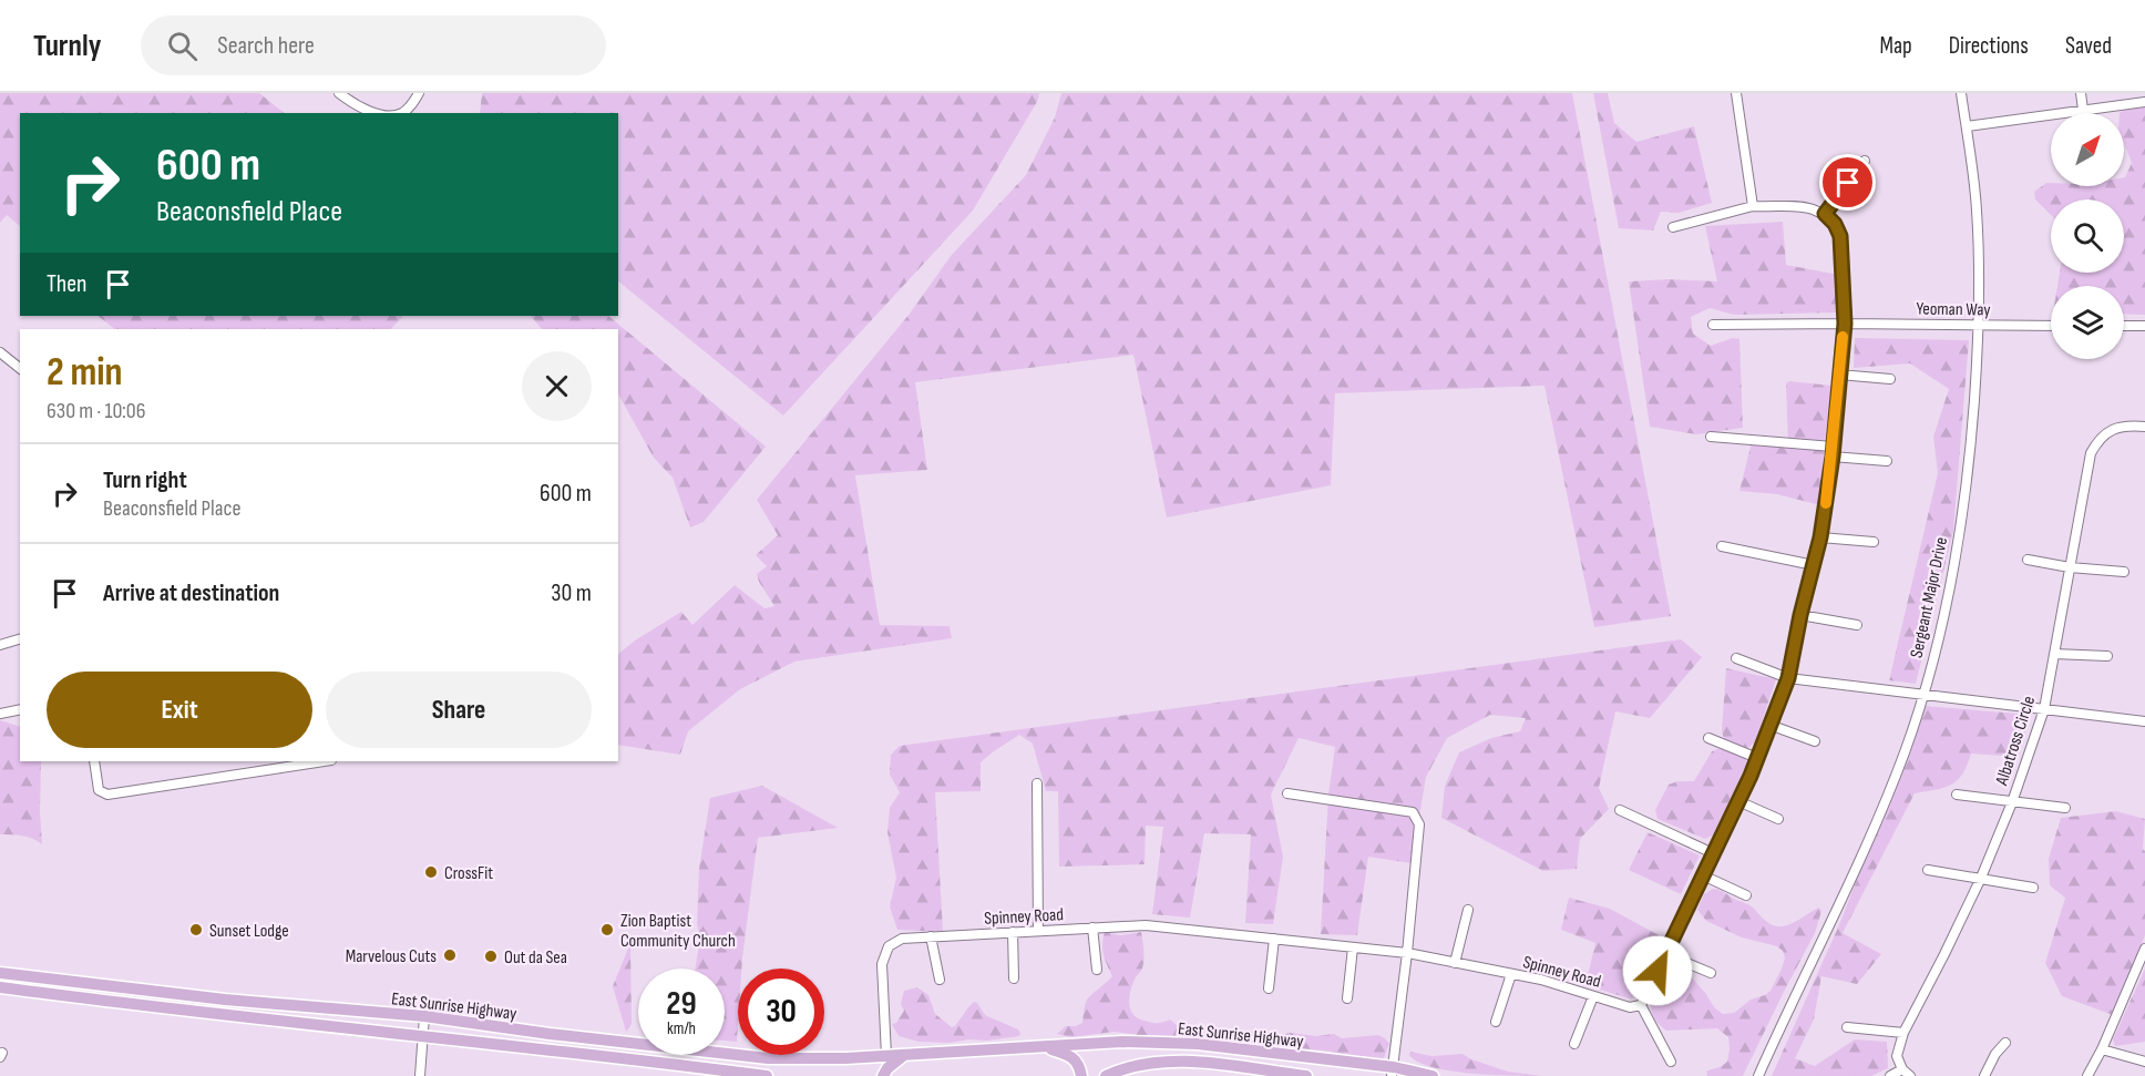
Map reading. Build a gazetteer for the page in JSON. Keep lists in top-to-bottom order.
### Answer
{
  "streets": {
    "main road": ["East Sunrise Highway"],
    "street": [
      "Yeoman Way",
      "Sergeant Major Drive",
      "Albatross Circle",
      "Spinney Road"
    ]
  },
  "crossings": [
    ["Yeoman Way", "Sergeant Major Drive"],
    ["Spinney Road", "East Sunrise Highway"]
  ],
  "places": [
    "CrossFit",
    "Sunset Lodge",
    "Zion Baptist Community Church",
    "Marvelous Cuts",
    "Out da Sea"
  ],
  "north": "top right",
  "page": {
    "header": "Turnly",
    "search": "Search here",
    "nav": ["Map", "Directions", "Saved"],
    "turn": ["600 m", "Beaconsfield Place"],
    "then": "Then",
    "heading": ["2 min", "630 m · 10:06"],
    "list": [
      {
        "name": "Turn right",
        "note": "Beaconsfield Place",
        "value": "600 m"
      },
      {
        "name": "Arrive at destination",
        "value": "30 m"
      }
    ],
    "buttons": ["Exit", "Share"],
    "speed": "29 km/h",
    "limit": "30"
  }
}
